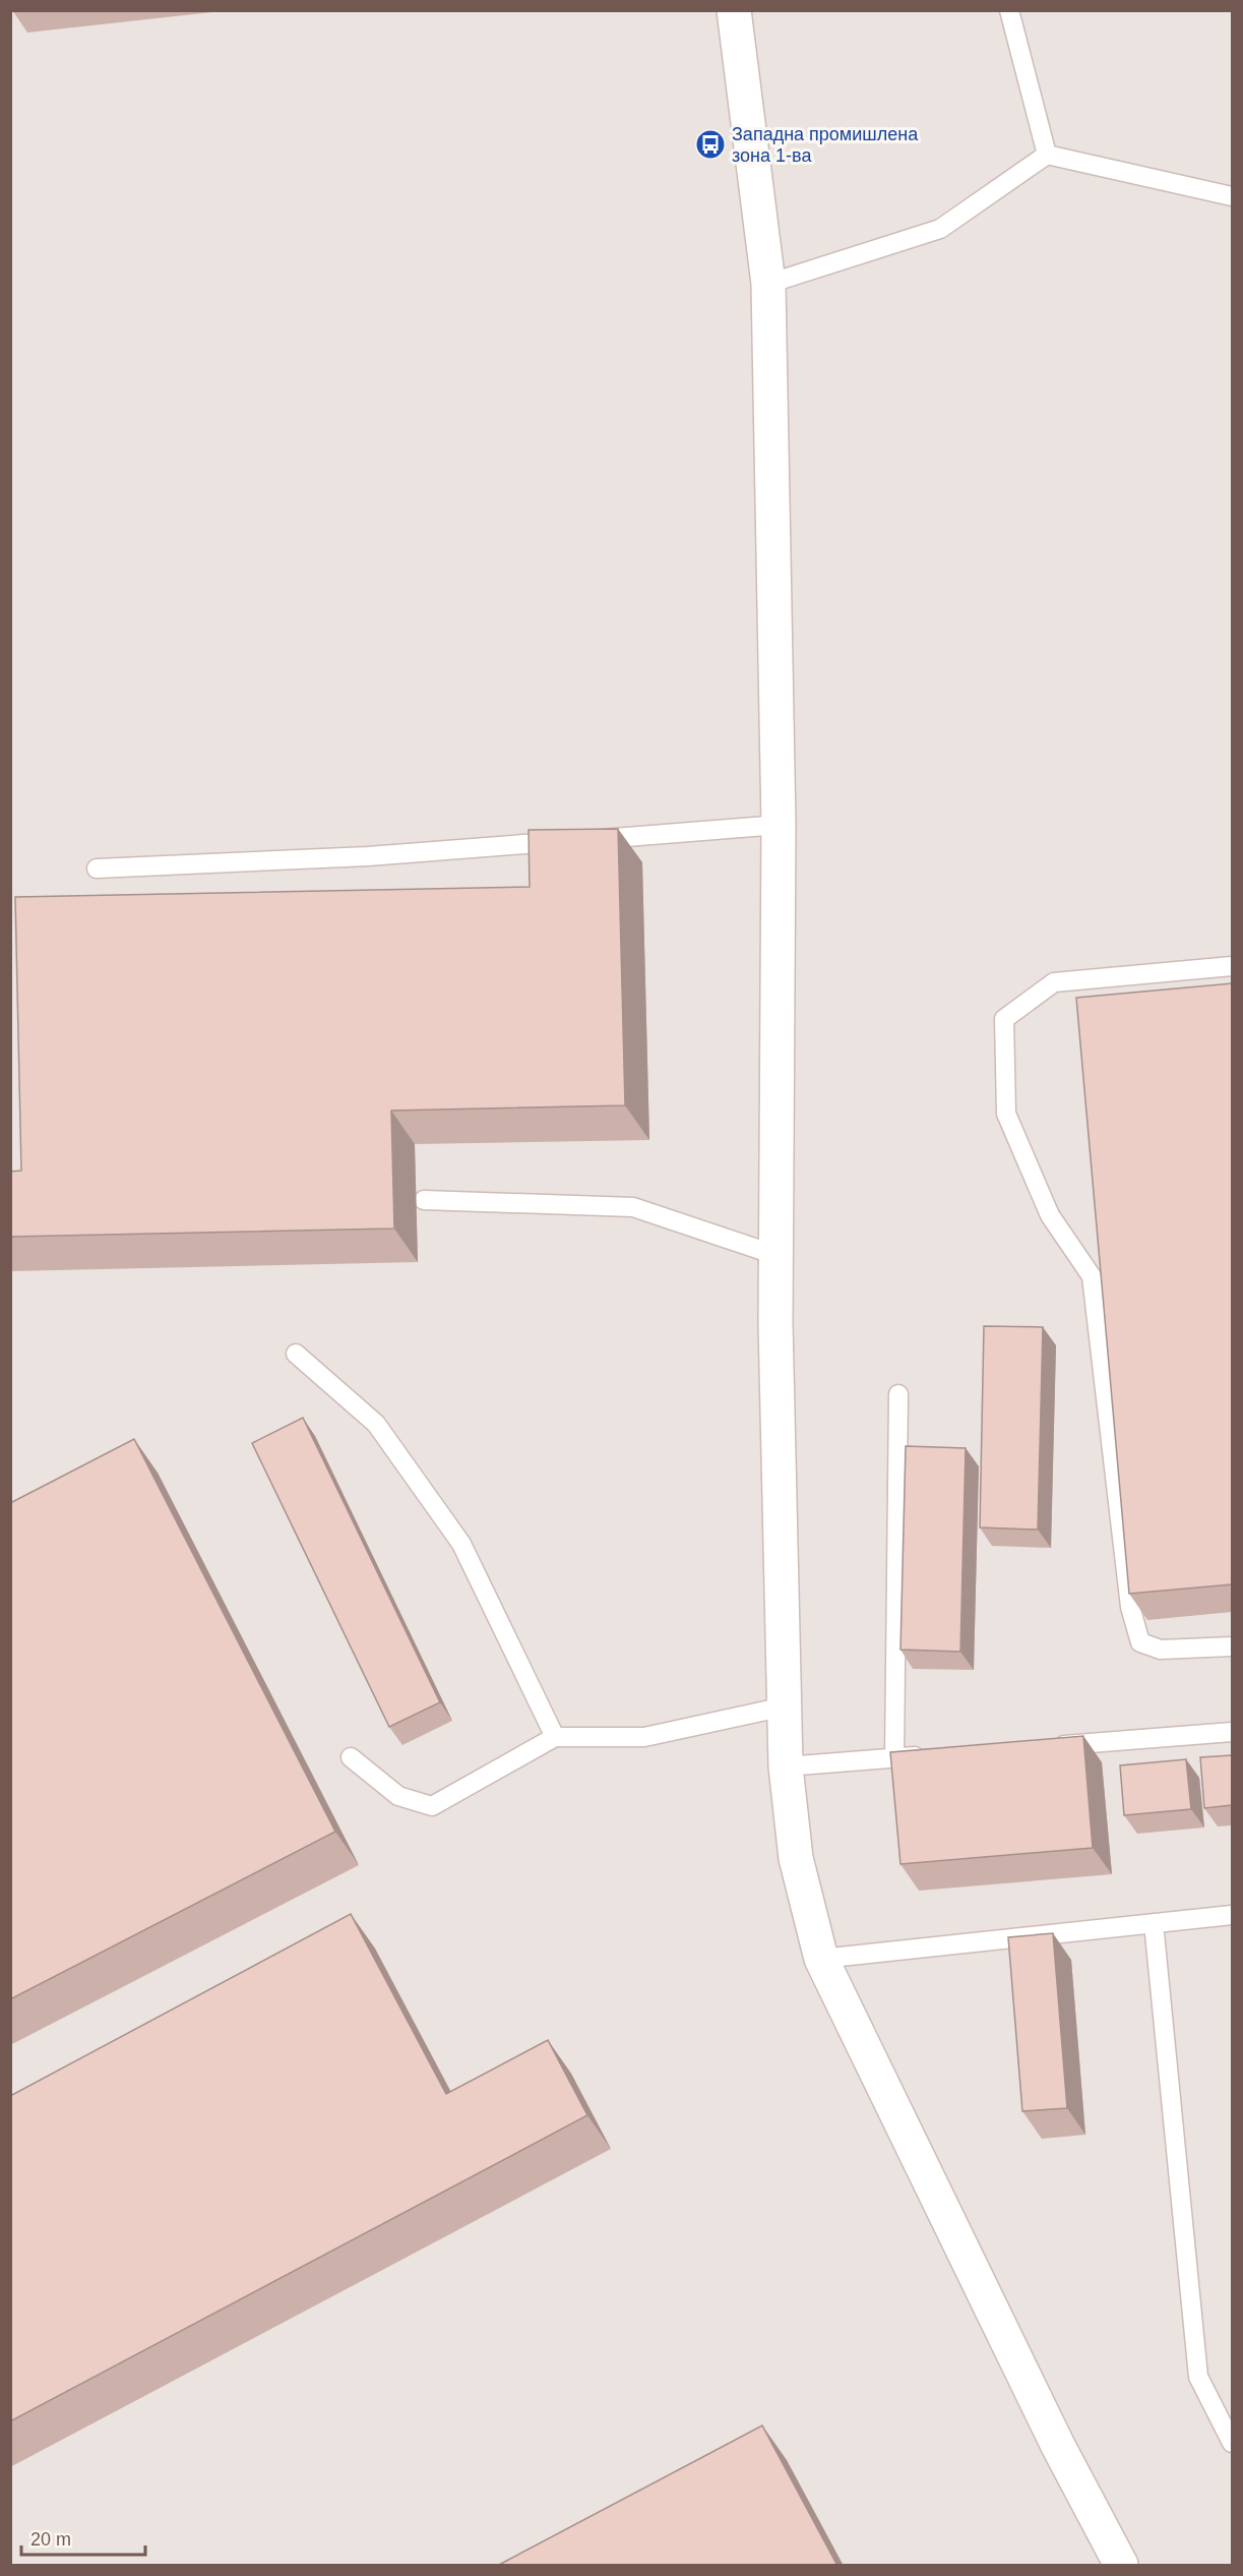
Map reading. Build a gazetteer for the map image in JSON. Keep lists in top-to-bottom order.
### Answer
{
  "places": {
    "bus stop": ["Западна промишлена зона 1-ва"]
  },
  "scale_bar": "20 m"
}
